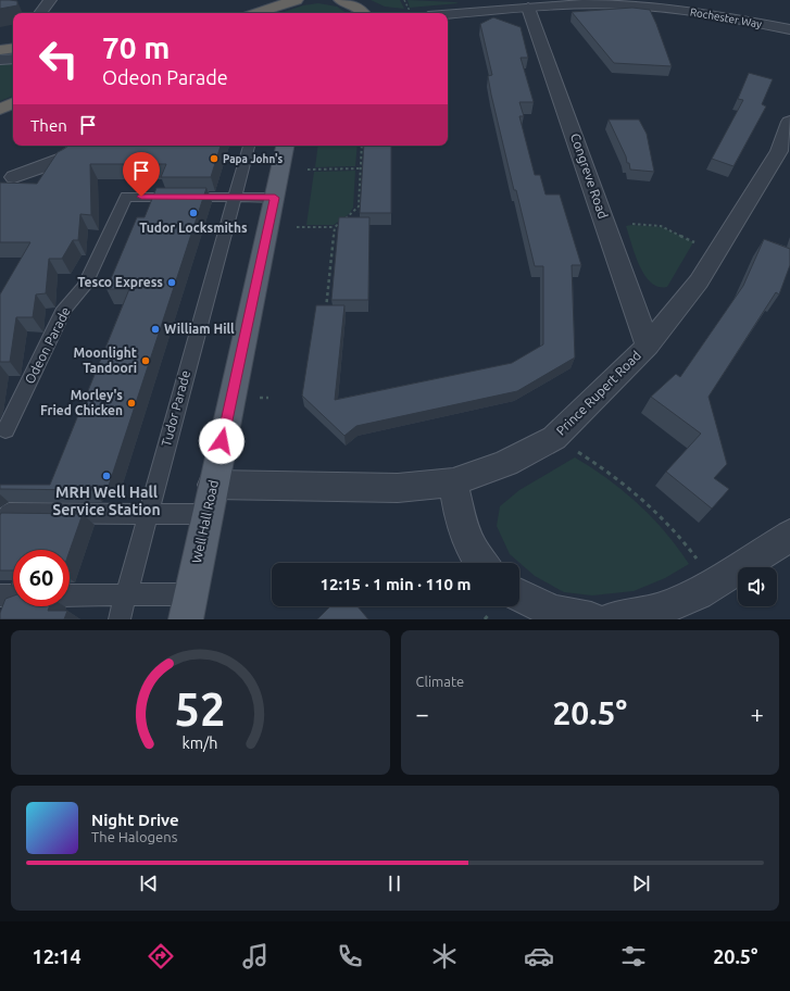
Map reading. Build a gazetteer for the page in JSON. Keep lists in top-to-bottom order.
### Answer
{
  "streets": {
    "main road": ["Well Hall Road"],
    "street": ["Rochester Way", "Congreve Road", "Prince Rupert Road"],
    "lane": ["Odeon Parade", "Tudor Parade"]
  },
  "crossings": [
    ["Rochester Way", "Congreve Road"],
    ["Congreve Road", "Prince Rupert Road"],
    ["Odeon Parade", "Tudor Parade"],
    ["Odeon Parade", "Well Hall Road"],
    ["Prince Rupert Road", "Well Hall Road"]
  ],
  "places": [
    "Papa John's",
    "Tudor Locksmiths",
    "Tesco Express",
    "William Hill",
    "Moonlight Tandoori",
    "Morley's Fried Chicken",
    "MRH Well Hall Service Station"
  ],
  "page": {
    "turn": ["70 m", "Odeon Parade"],
    "then": "Then",
    "limit": "60",
    "trip": "12:15 · 1 min · 110 m",
    "tile": "Climate",
    "heat": ["−", "20.5°", "+"],
    "song": ["Night Drive", "The Halogens"],
    "tabs": ["12:14", "20.5°"],
    "gauge": ["52", "km/h"]
  }
}
